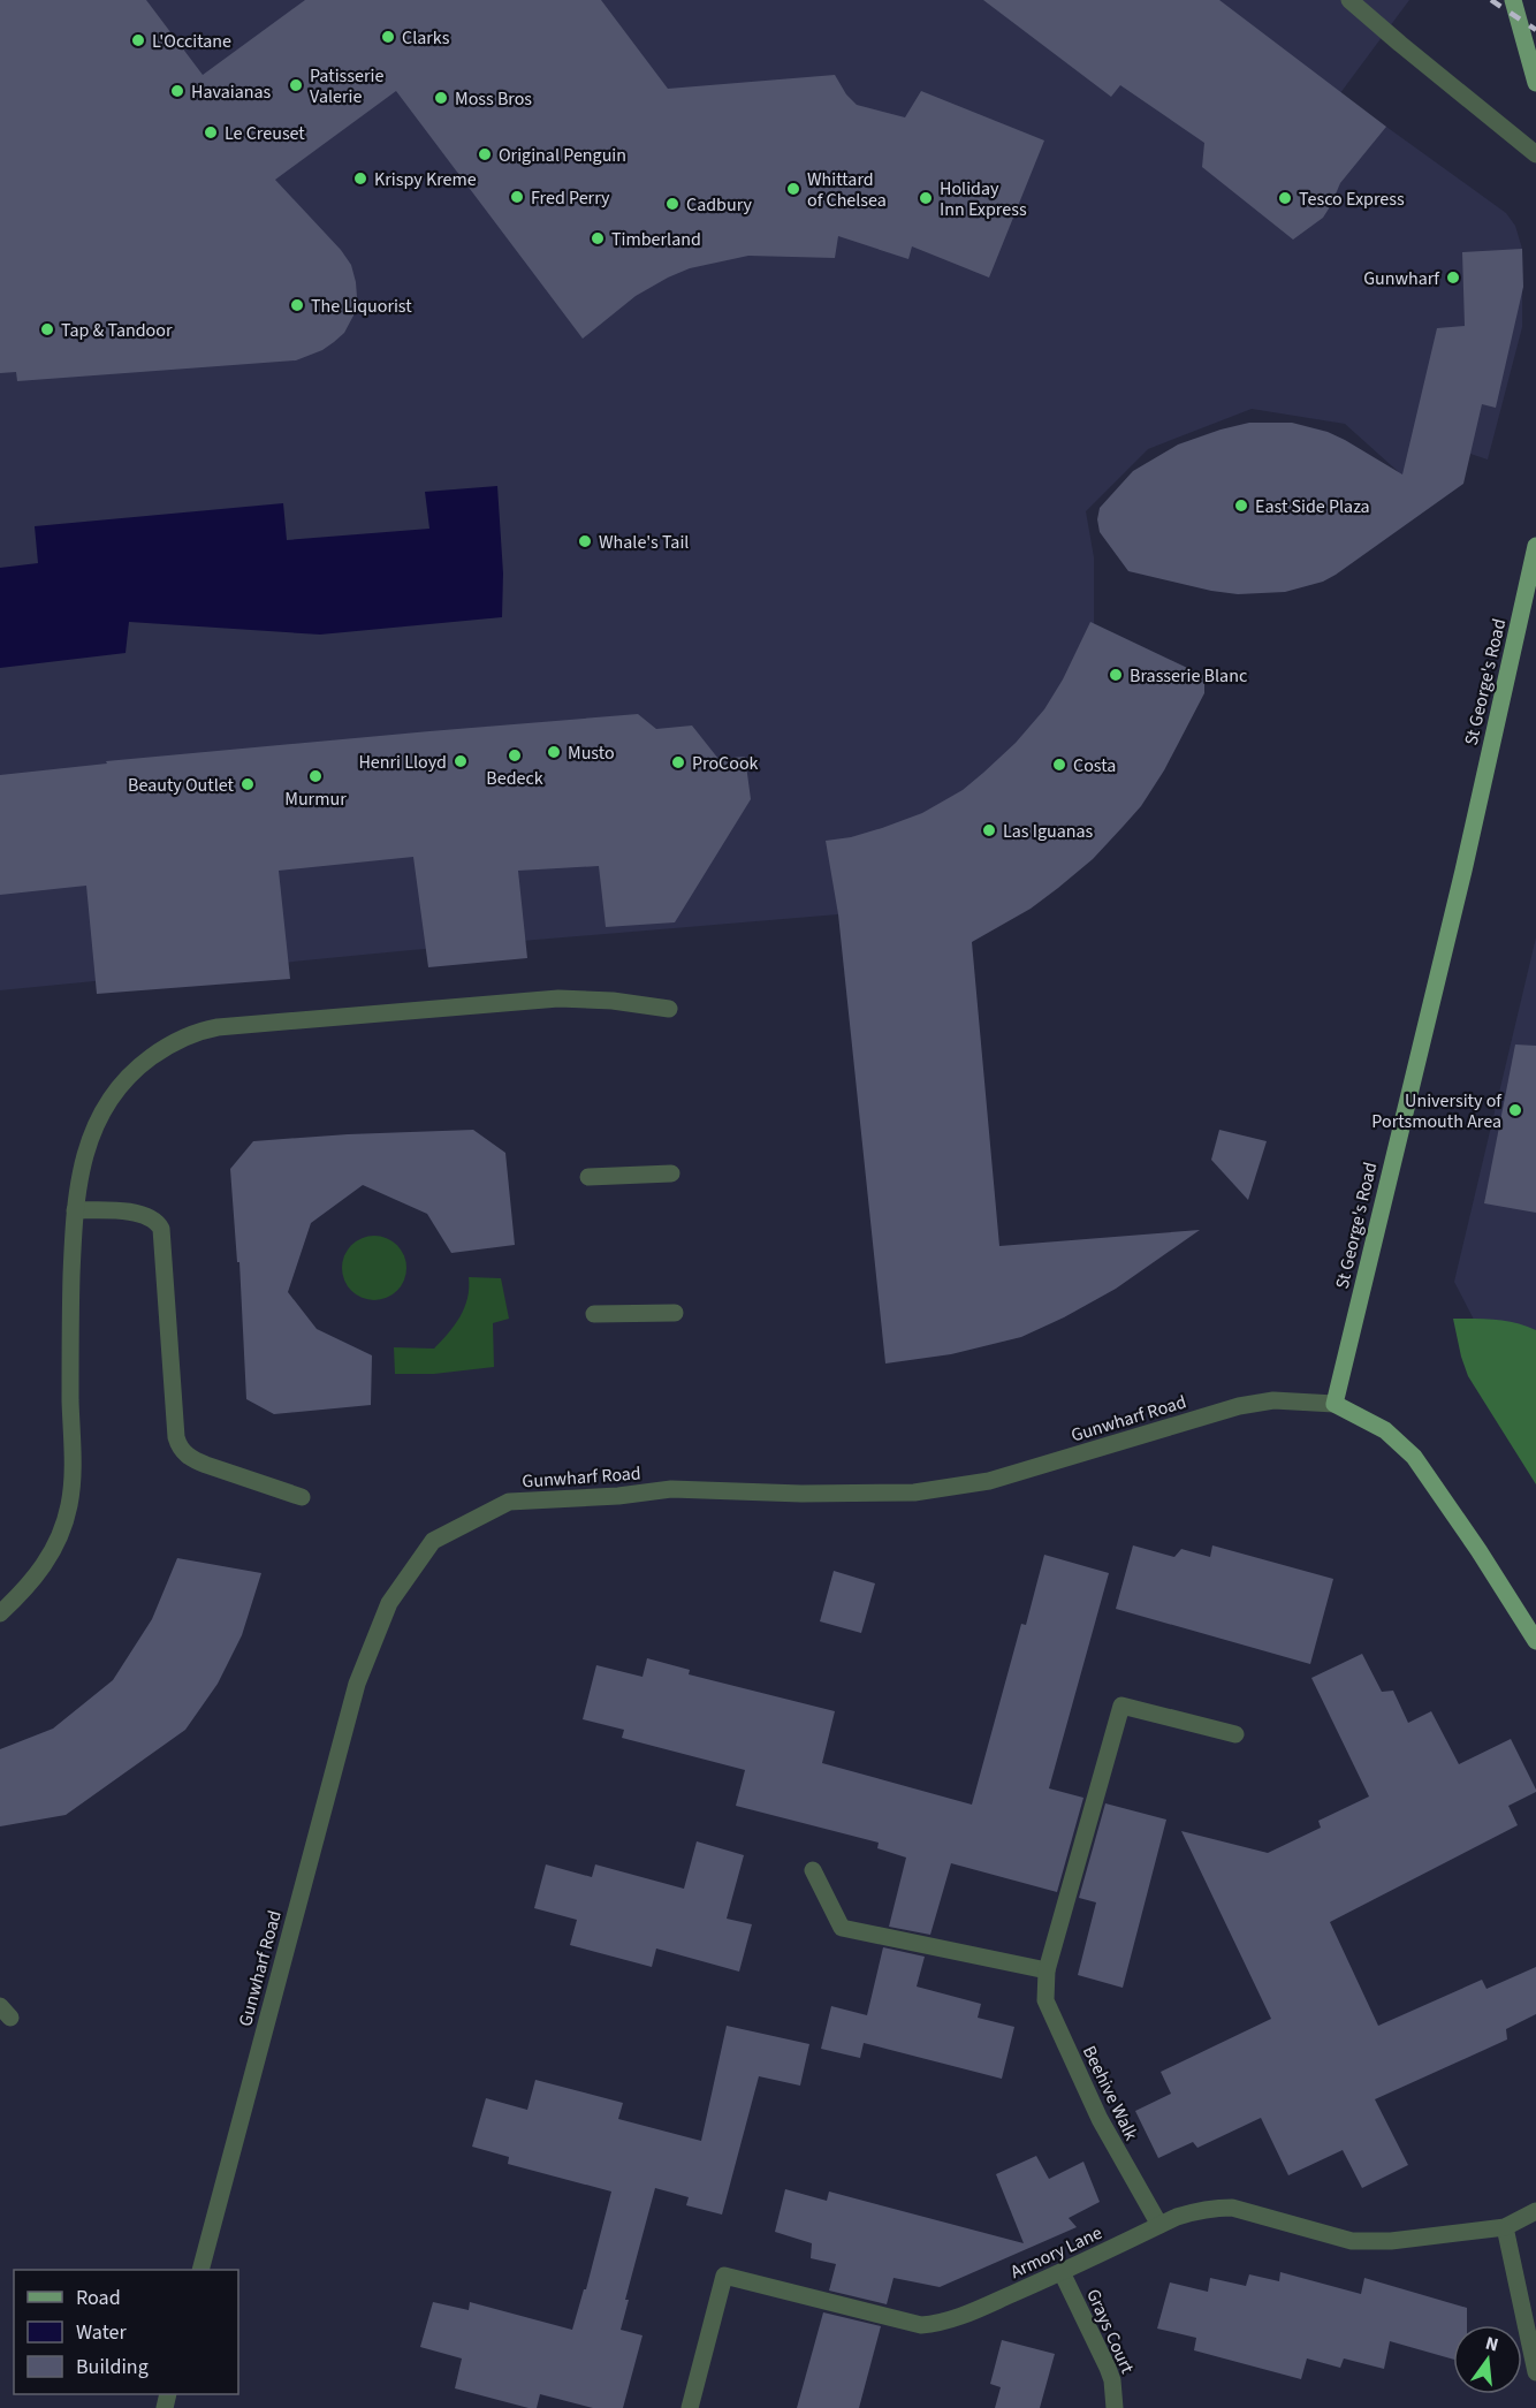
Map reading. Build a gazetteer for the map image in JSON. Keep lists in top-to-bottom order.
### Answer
{
  "streets": {
    "main road": ["St George's Road"],
    "street": [
      "Gunwharf Road",
      "Beehive Walk",
      "Armory Lane",
      "Grays Court"
    ]
  },
  "crossings": [
    ["St George's Road", "Gunwharf Road"],
    ["Beehive Walk", "Armory Lane"],
    ["Armory Lane", "Grays Court"]
  ],
  "places": [
    "Clarks",
    "L'Occitane",
    "Patisserie Valerie",
    "Havaianas",
    "Moss Bros",
    "Le Creuset",
    "Original Penguin",
    "Krispy Kreme",
    "Whittard of Chelsea",
    "Fred Perry",
    "Holiday Inn Express",
    "Tesco Express",
    "Cadbury",
    "Timberland",
    "Gunwharf",
    "The Liquorist",
    "Tap & Tandoor",
    "East Side Plaza",
    "Whale's Tail",
    "Brasserie Blanc",
    "Musto",
    "Bedeck",
    "Henri Lloyd",
    "ProCook",
    "Costa",
    "Murmur",
    "Beauty Outlet",
    "Las Iguanas",
    "University of Portsmouth Area"
  ],
  "legend": ["Road", "Water", "Building"],
  "north": "top"
}
